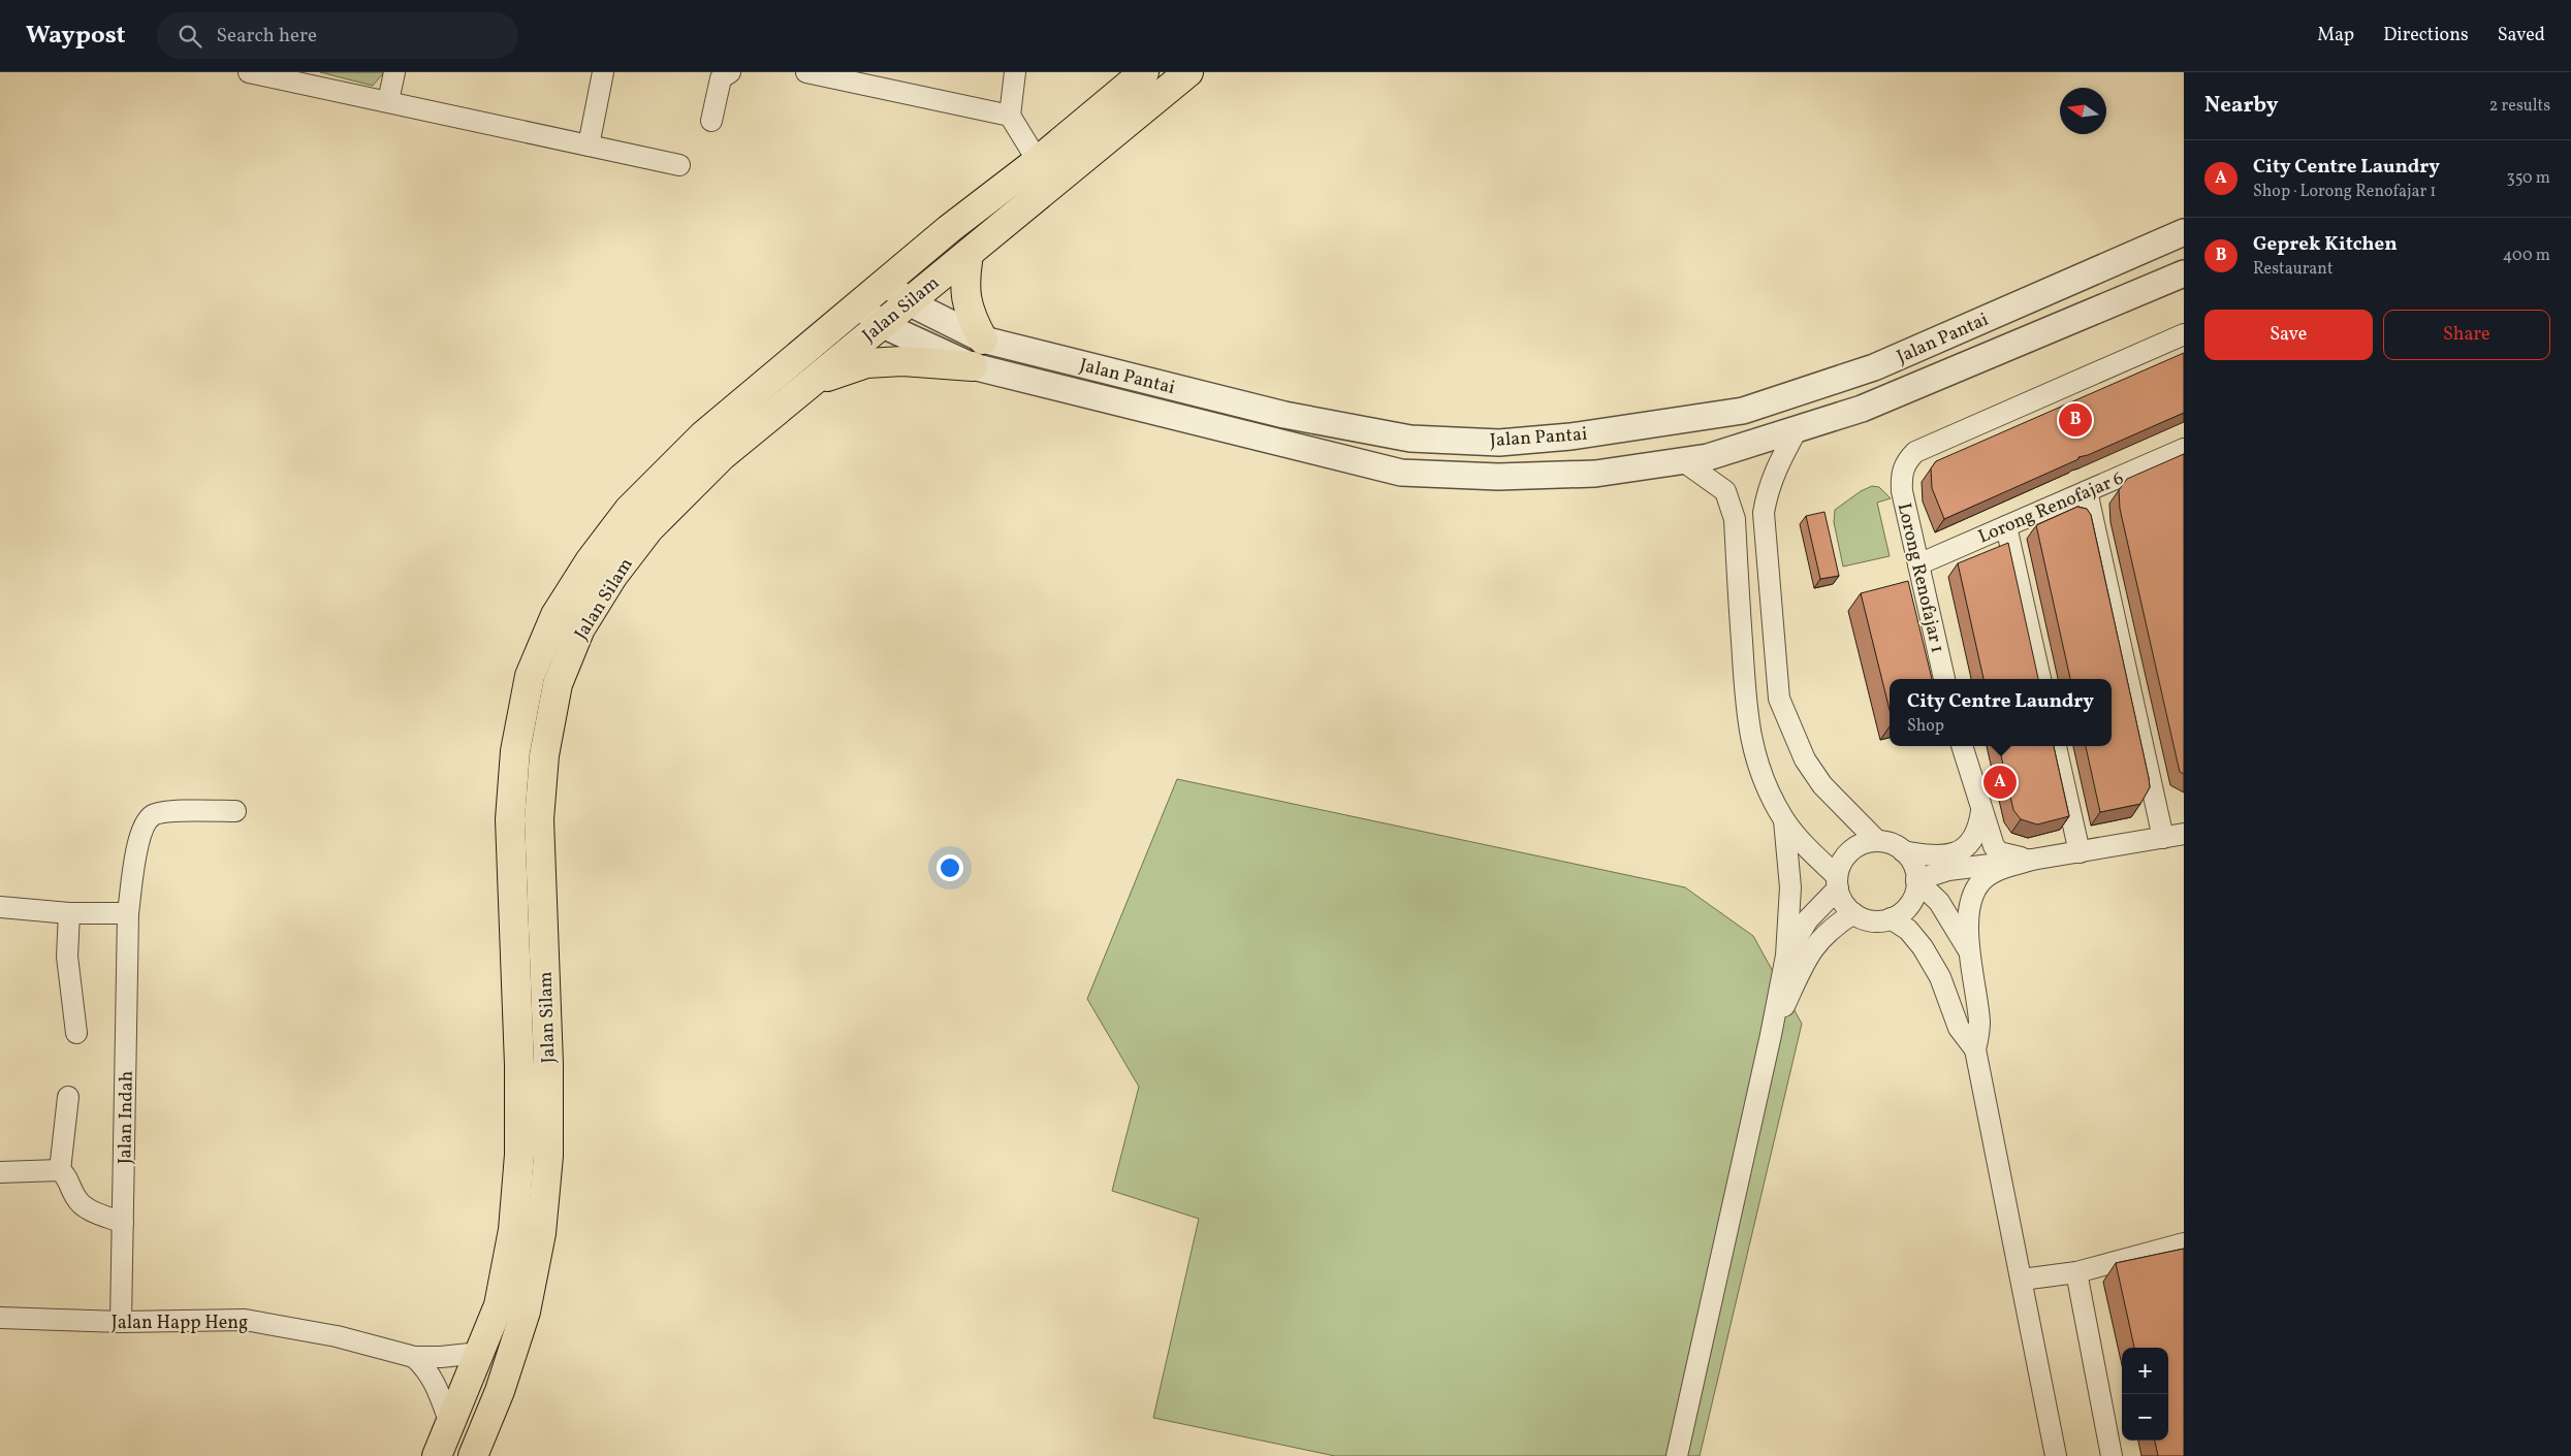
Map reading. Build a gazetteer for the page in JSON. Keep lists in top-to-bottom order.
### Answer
{
  "streets": {
    "highway": ["Jalan Silam"],
    "street": [
      "Jalan Pantai",
      "Lorong Renofajar 6",
      "Lorong Renofajar 1",
      "Jalan Indah",
      "Jalan Happ Heng"
    ]
  },
  "crossings": [
    ["Jalan Silam", "Jalan Pantai"],
    ["Jalan Silam", "Jalan Happ Heng"],
    ["Lorong Renofajar 6", "Lorong Renofajar 1"],
    ["Jalan Indah", "Jalan Happ Heng"]
  ],
  "north": "left",
  "page": {
    "header": "Waypost",
    "search": "Search here",
    "nav": ["Map", "Directions", "Saved"],
    "heading": ["Nearby", "2 results"],
    "list": [
      {
        "mark": "A",
        "name": "City Centre Laundry",
        "note": "Shop · Lorong Renofajar 1",
        "value": "350 m"
      },
      {
        "mark": "B",
        "name": "Geprek Kitchen",
        "note": "Restaurant",
        "value": "400 m"
      }
    ],
    "buttons": ["Save", "Share"],
    "pins": ["B", "A"],
    "popup": ["City Centre Laundry", "Shop"],
    "map_buttons": ["+", "−"]
  }
}
